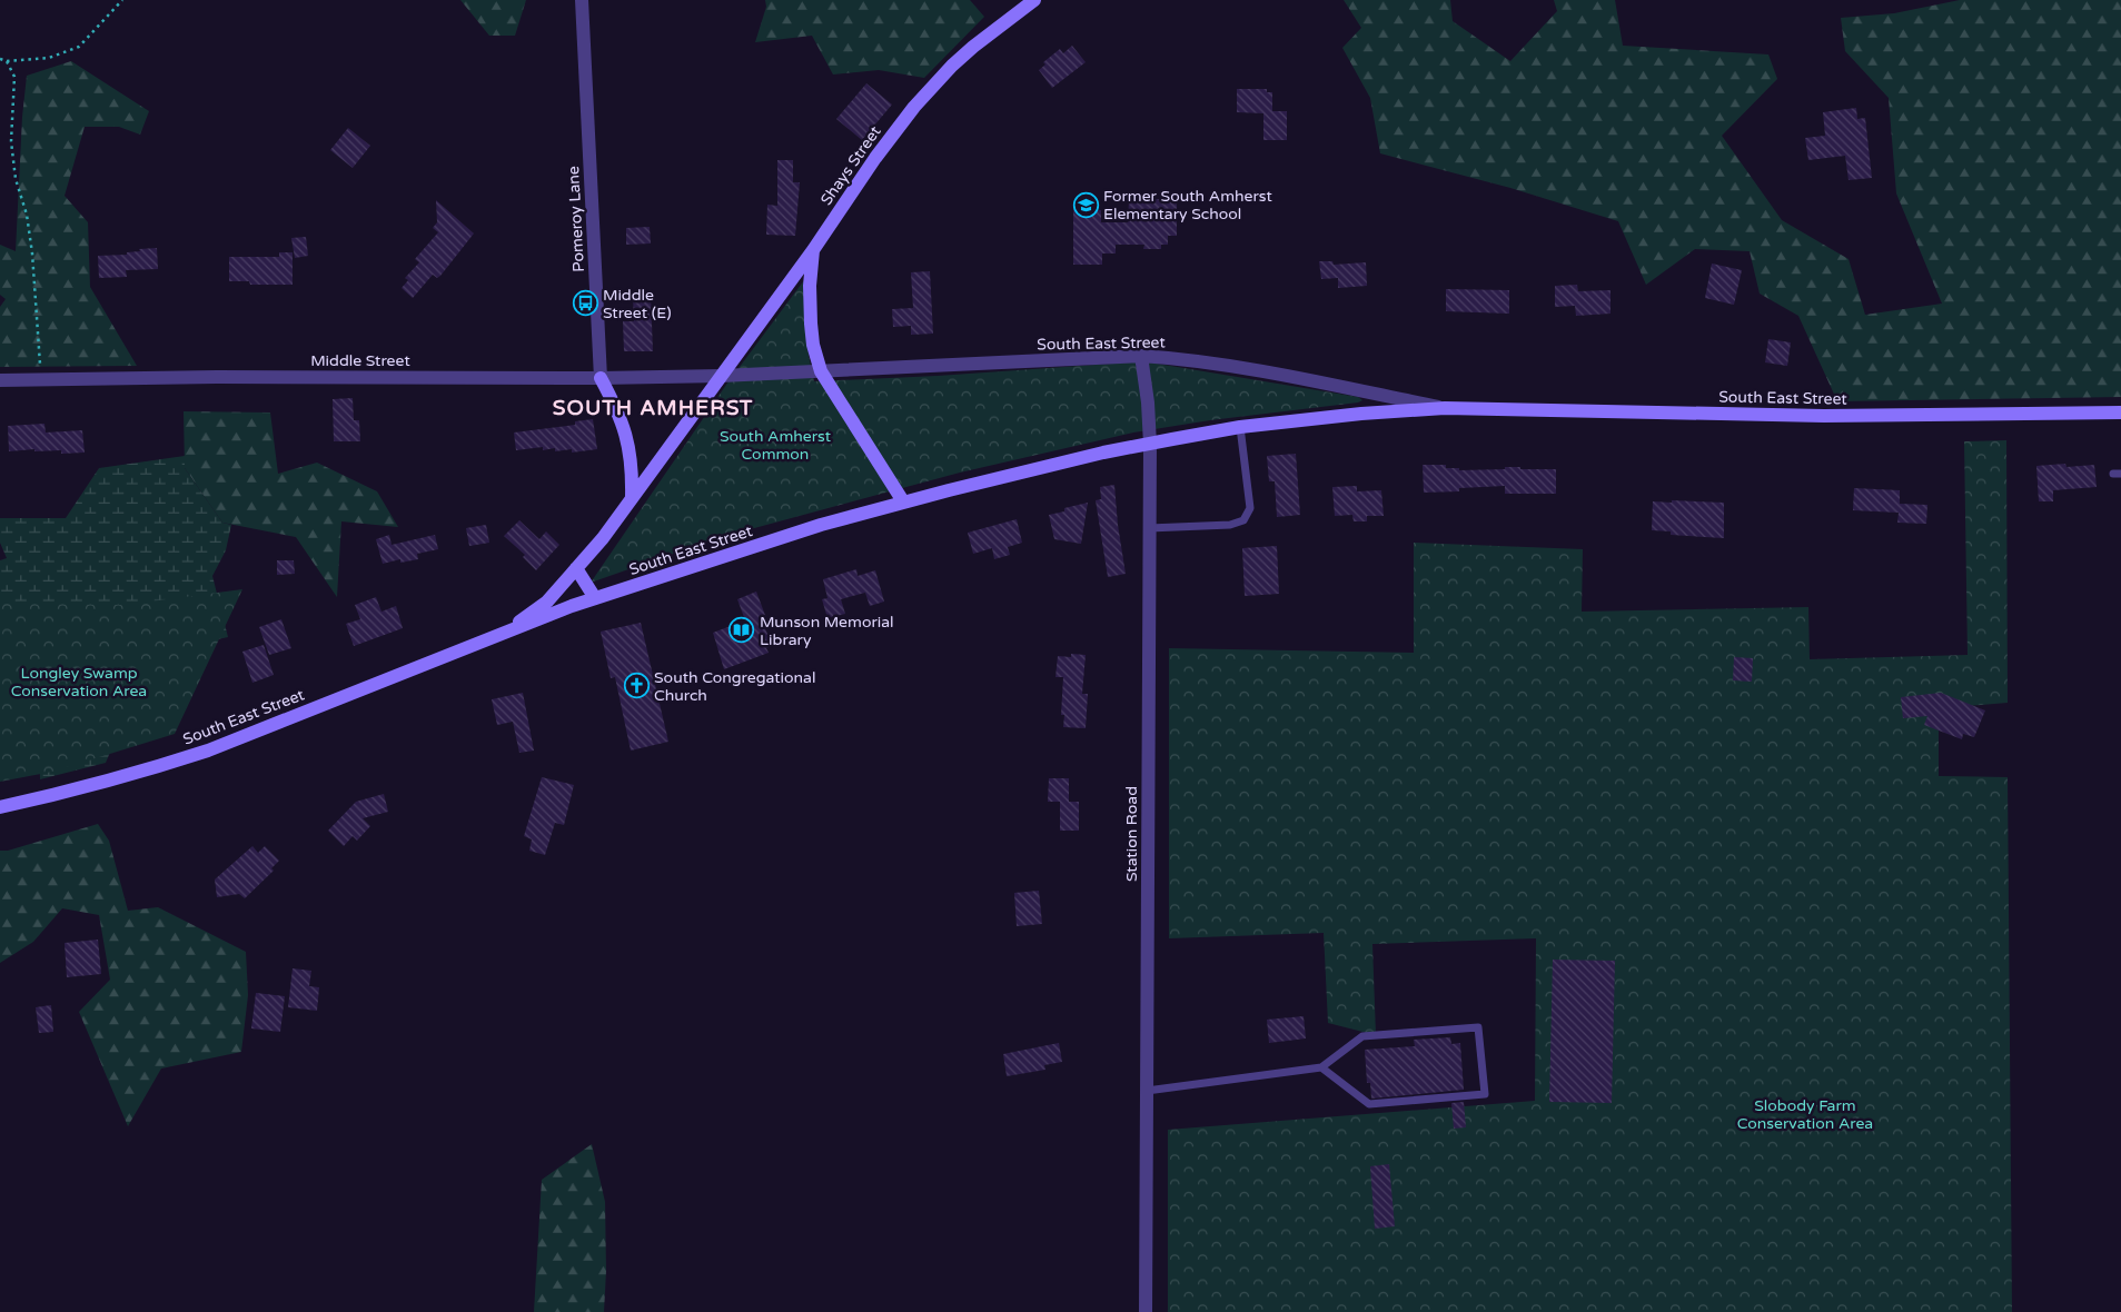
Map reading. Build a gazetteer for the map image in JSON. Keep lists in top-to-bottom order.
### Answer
{
  "streets": {
    "main road": ["Shays Street", "Pomeroy Lane", "South East Street"],
    "street": ["Middle Street", "Station Road"]
  },
  "crossings": [
    ["Shays Street", "South East Street"],
    ["Shays Street", "Middle Street"],
    ["Pomeroy Lane", "South East Street"],
    ["Pomeroy Lane", "Middle Street"],
    ["South East Street", "Middle Street"],
    ["South East Street", "Station Road"]
  ],
  "districts": ["SOUTH AMHERST"],
  "parks": ["South Amherst Common", "Longley Swamp Conservation Area", "Slobody Farm Conservation Area"],
  "places": {
    "school or university": ["Former South Amherst Elementary School"],
    "bus stop": ["Middle Street (E)"],
    "library": ["Munson Memorial Library"],
    "church": ["South Congregational Church"]
  }
}
